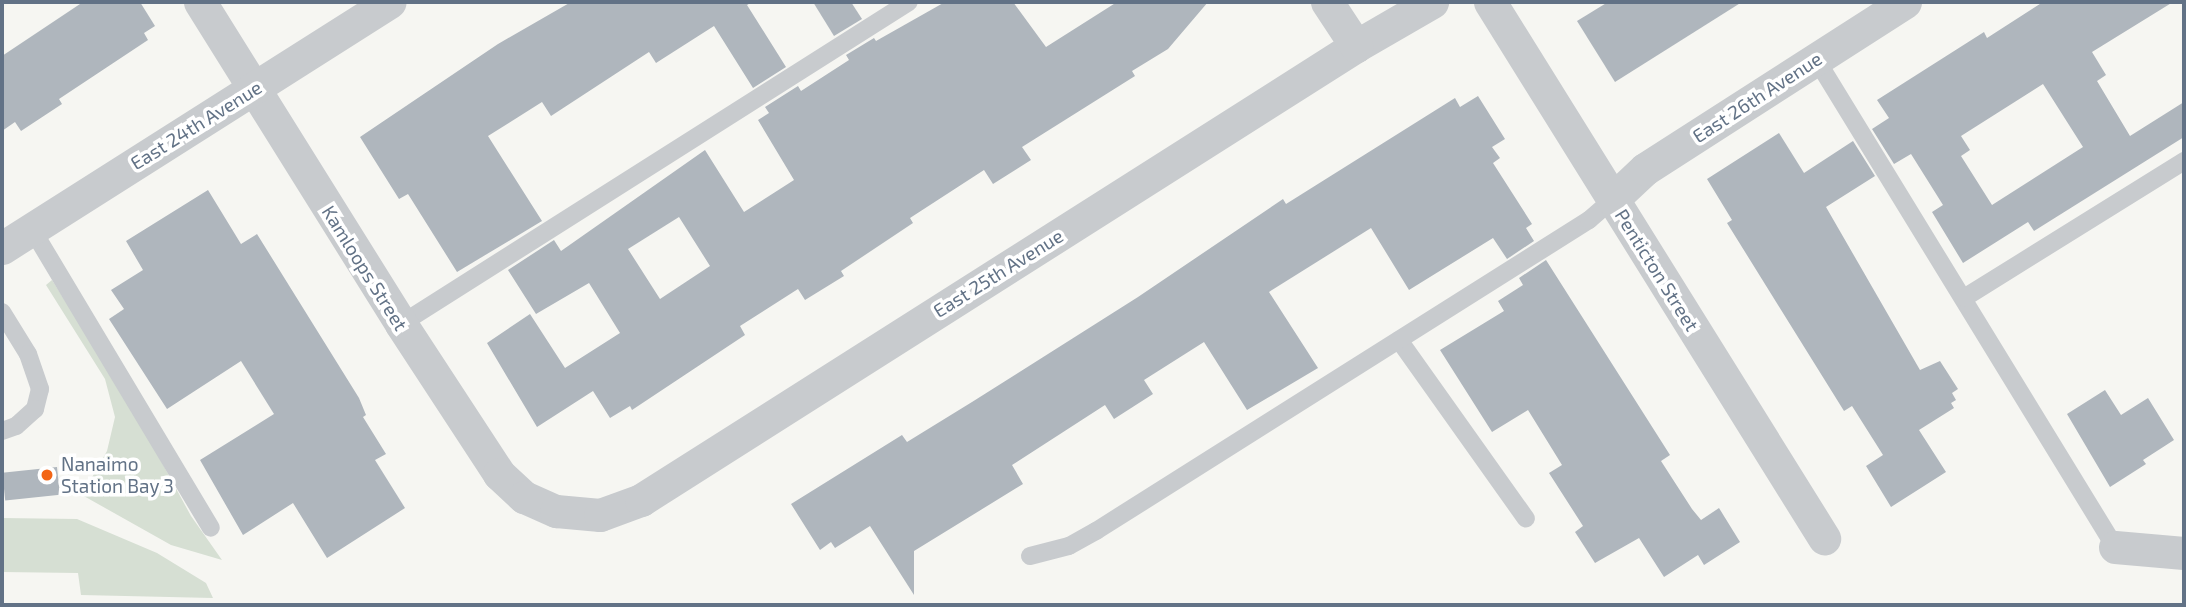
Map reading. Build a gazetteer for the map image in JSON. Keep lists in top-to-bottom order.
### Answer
{
  "streets": {
    "street": [
      "East 26th Avenue",
      "East 24th Avenue",
      "Kamloops Street",
      "Penticton Street",
      "East 25th Avenue"
    ]
  },
  "crossings": [
    ["East 26th Avenue", "Penticton Street"],
    ["East 24th Avenue", "Kamloops Street"],
    ["Kamloops Street", "East 25th Avenue"]
  ],
  "places": ["Nanaimo Station Bay 3"]
}
